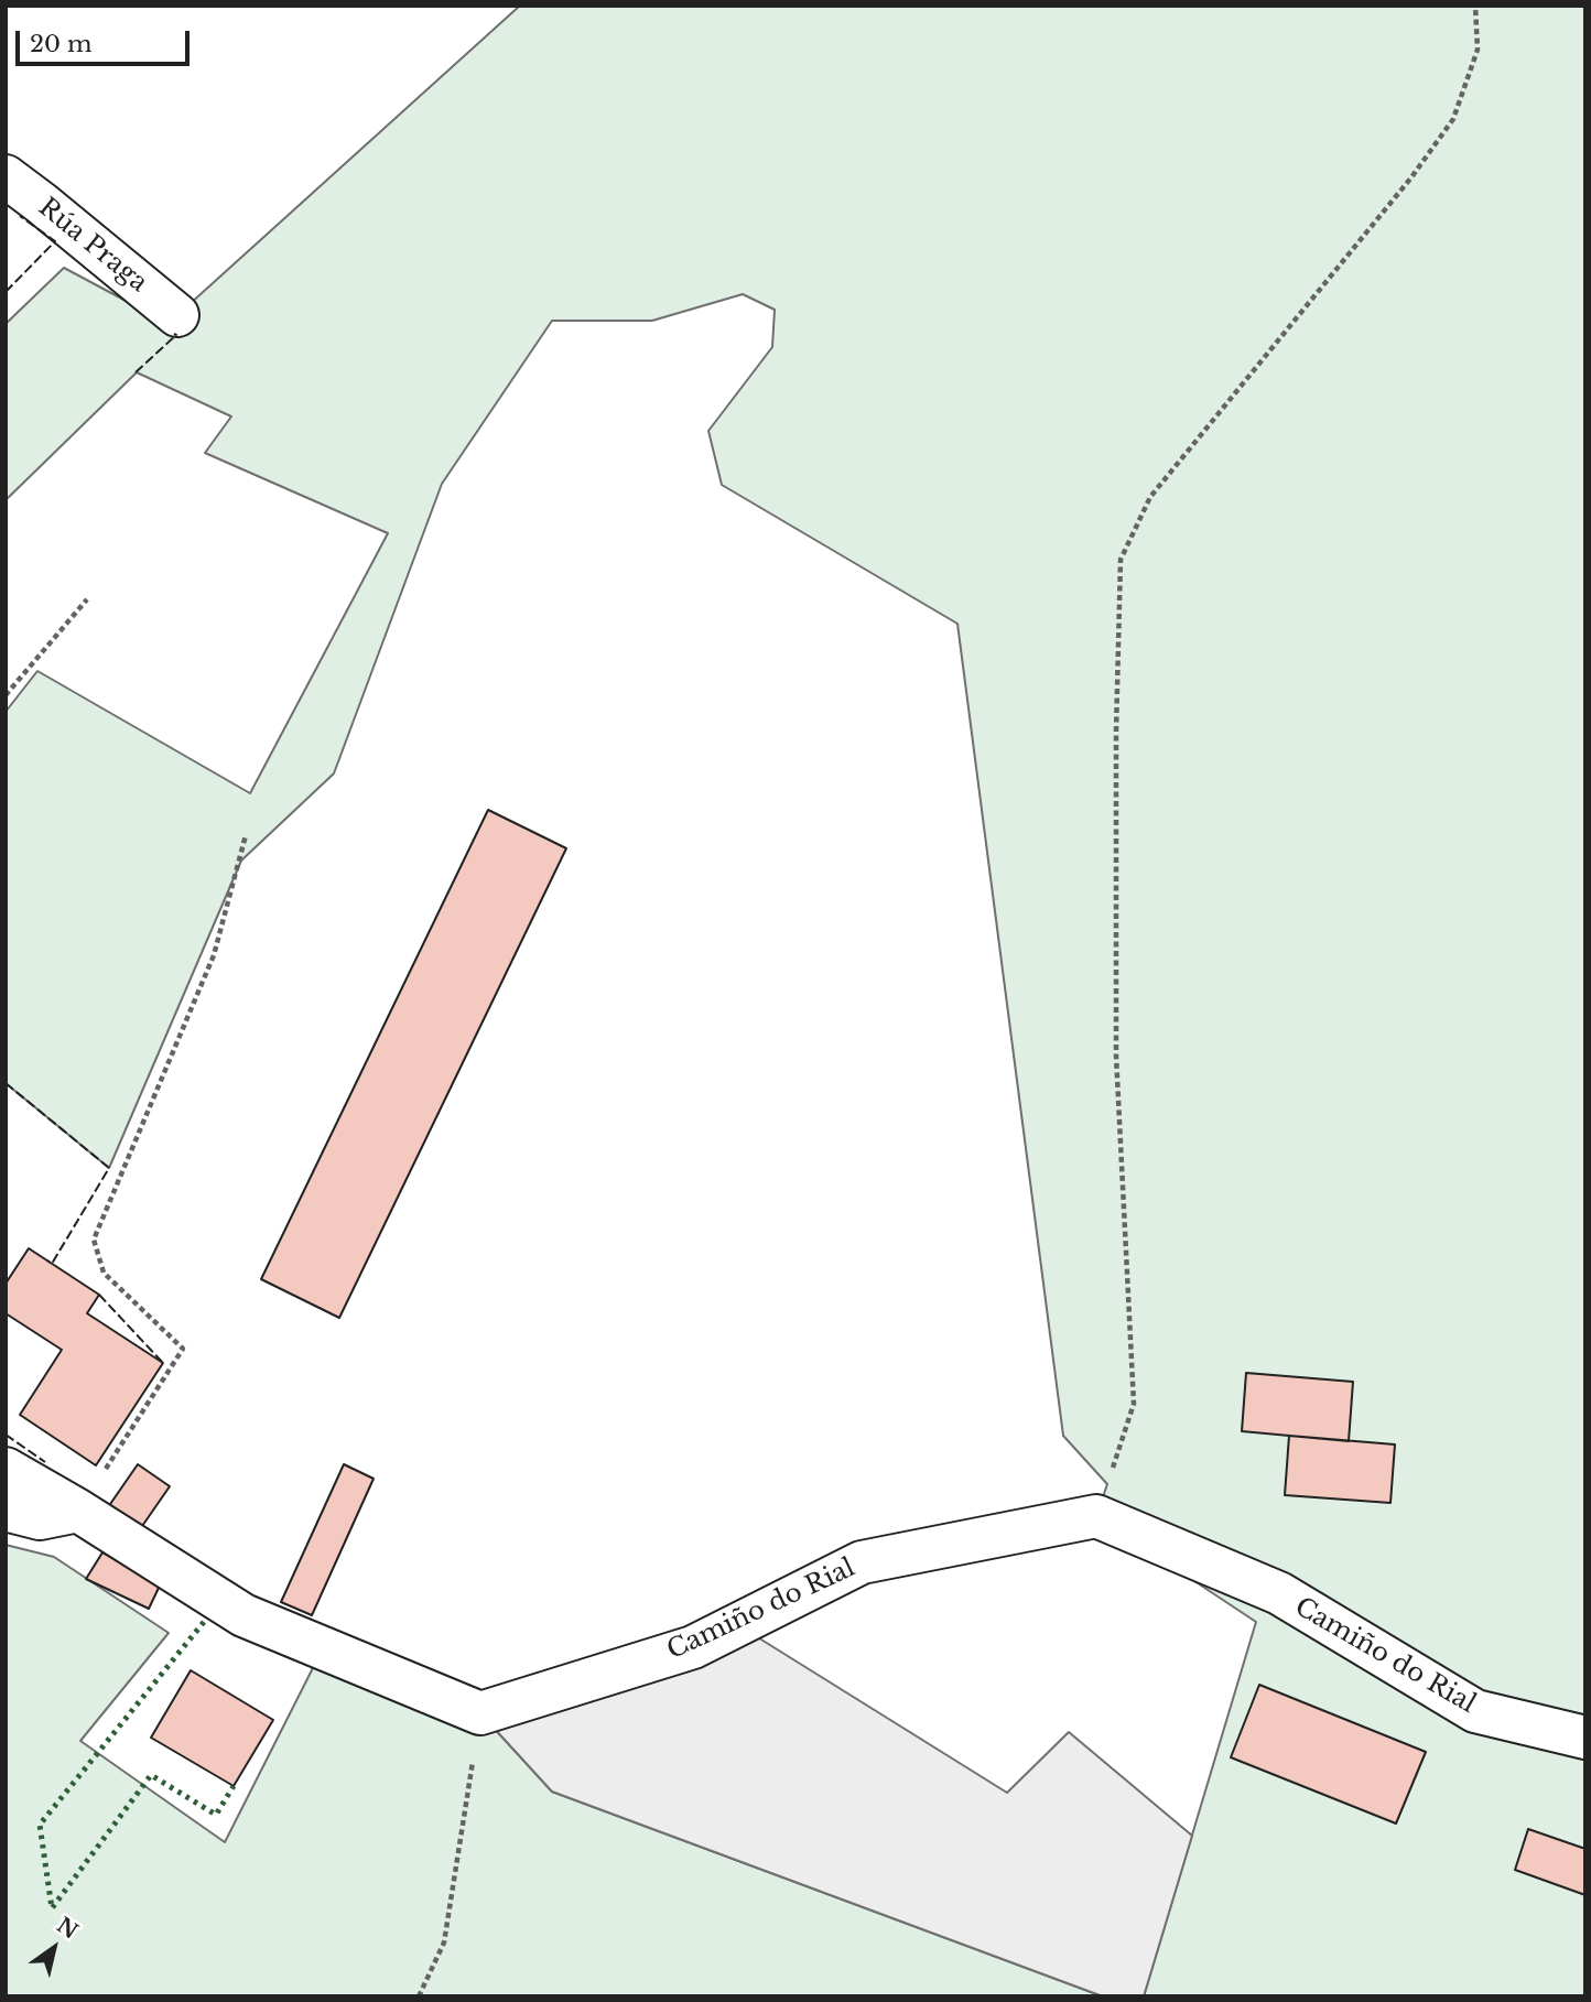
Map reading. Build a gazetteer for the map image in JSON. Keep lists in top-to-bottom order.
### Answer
{
  "streets": {
    "street": ["Rúa Praga", "Camiño do Rial"]
  },
  "scale_bar": "20 m",
  "north": "top right"
}
